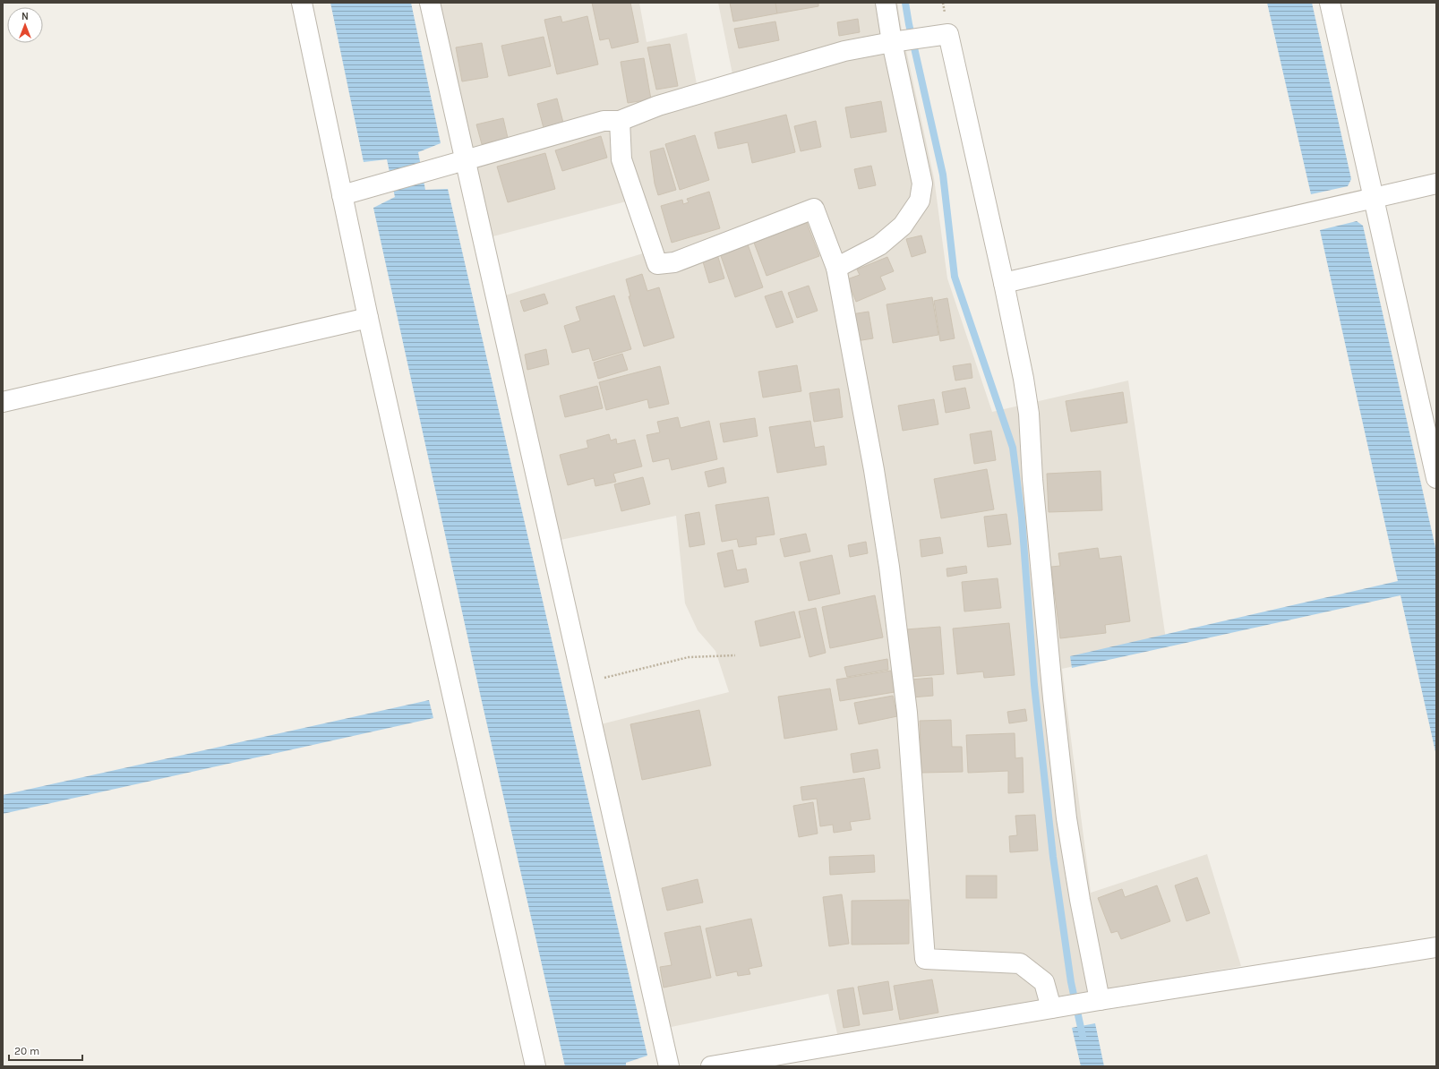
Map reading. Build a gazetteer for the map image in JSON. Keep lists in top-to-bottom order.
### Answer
{
  "scale_bar": "20 m",
  "north": "top"
}
